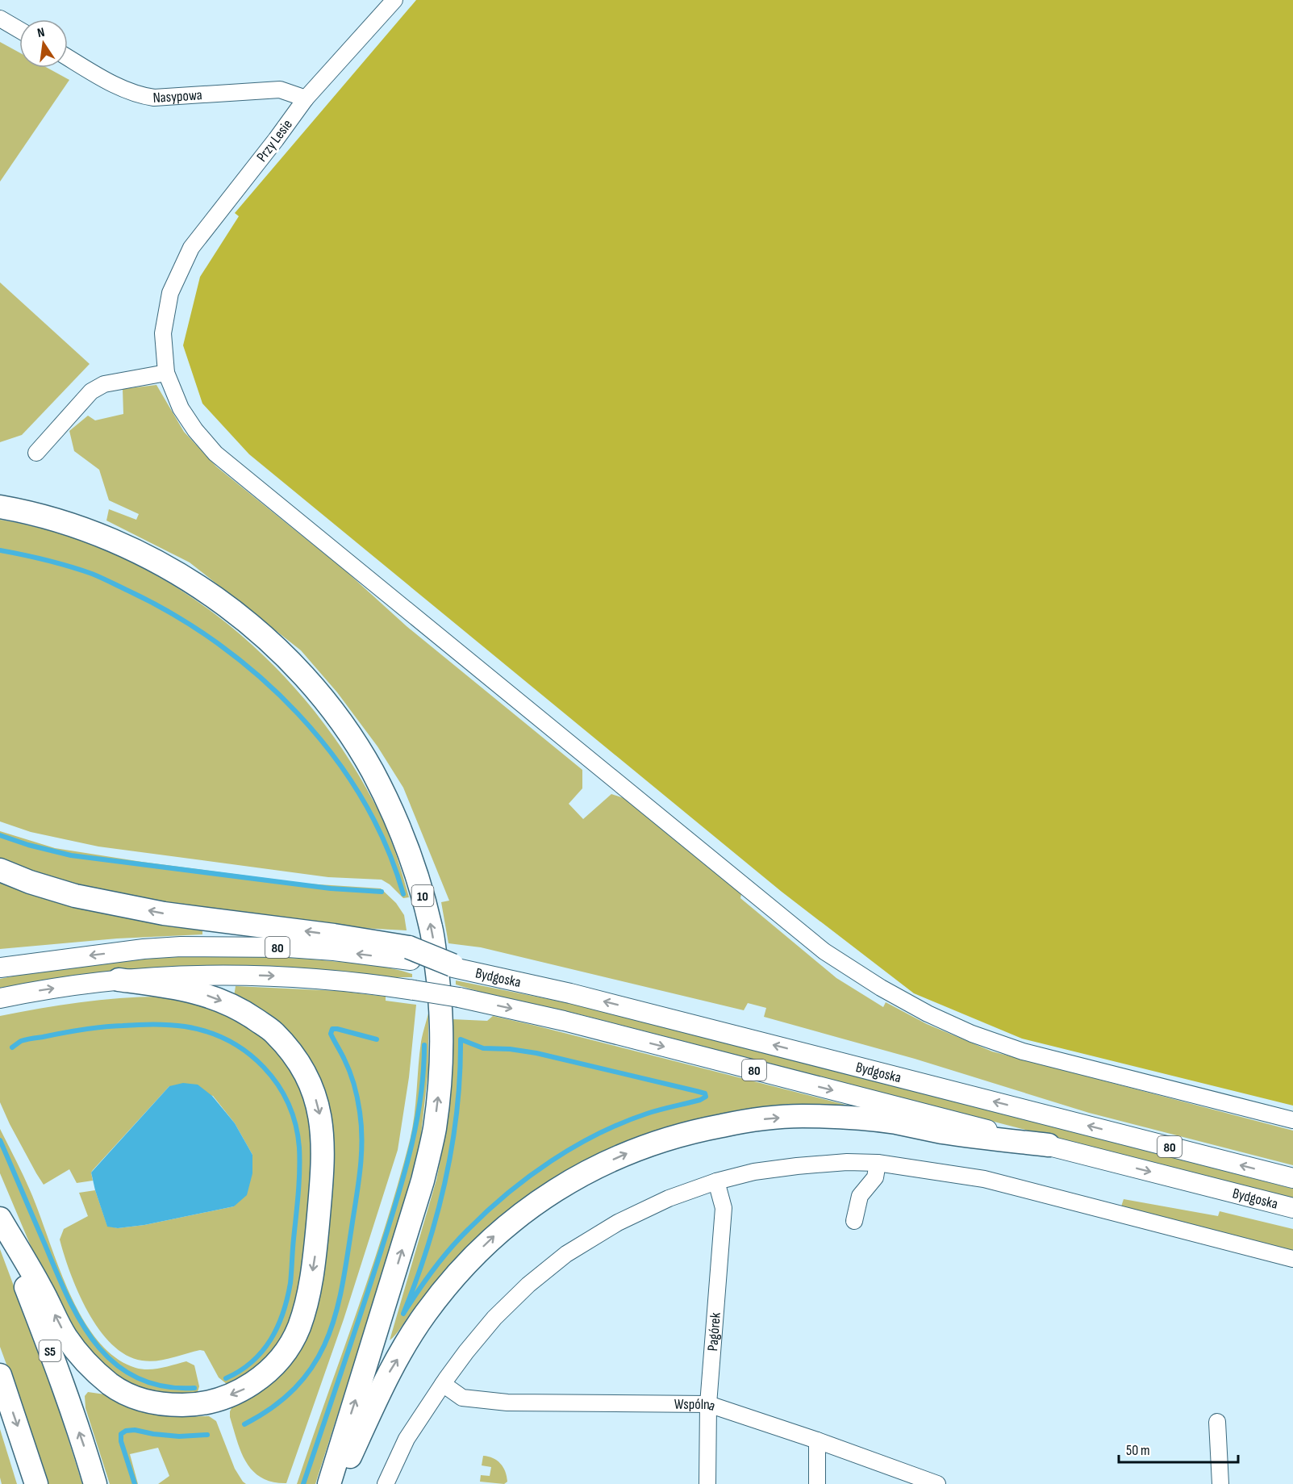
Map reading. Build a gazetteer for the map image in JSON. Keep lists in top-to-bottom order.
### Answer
{
  "streets": {
    "highway": ["10", "S5"],
    "main road": ["80", "Bydgoska"],
    "street": [
      "Nasypowa",
      "Przy Lesie",
      "Pagórek",
      "Wspólna"
    ]
  },
  "crossings": [
    ["Nasypowa", "Przy Lesie"],
    ["80", "Bydgoska"],
    ["Pagórek", "Wspólna"]
  ],
  "scale_bar": "50 m",
  "north": "top"
}
